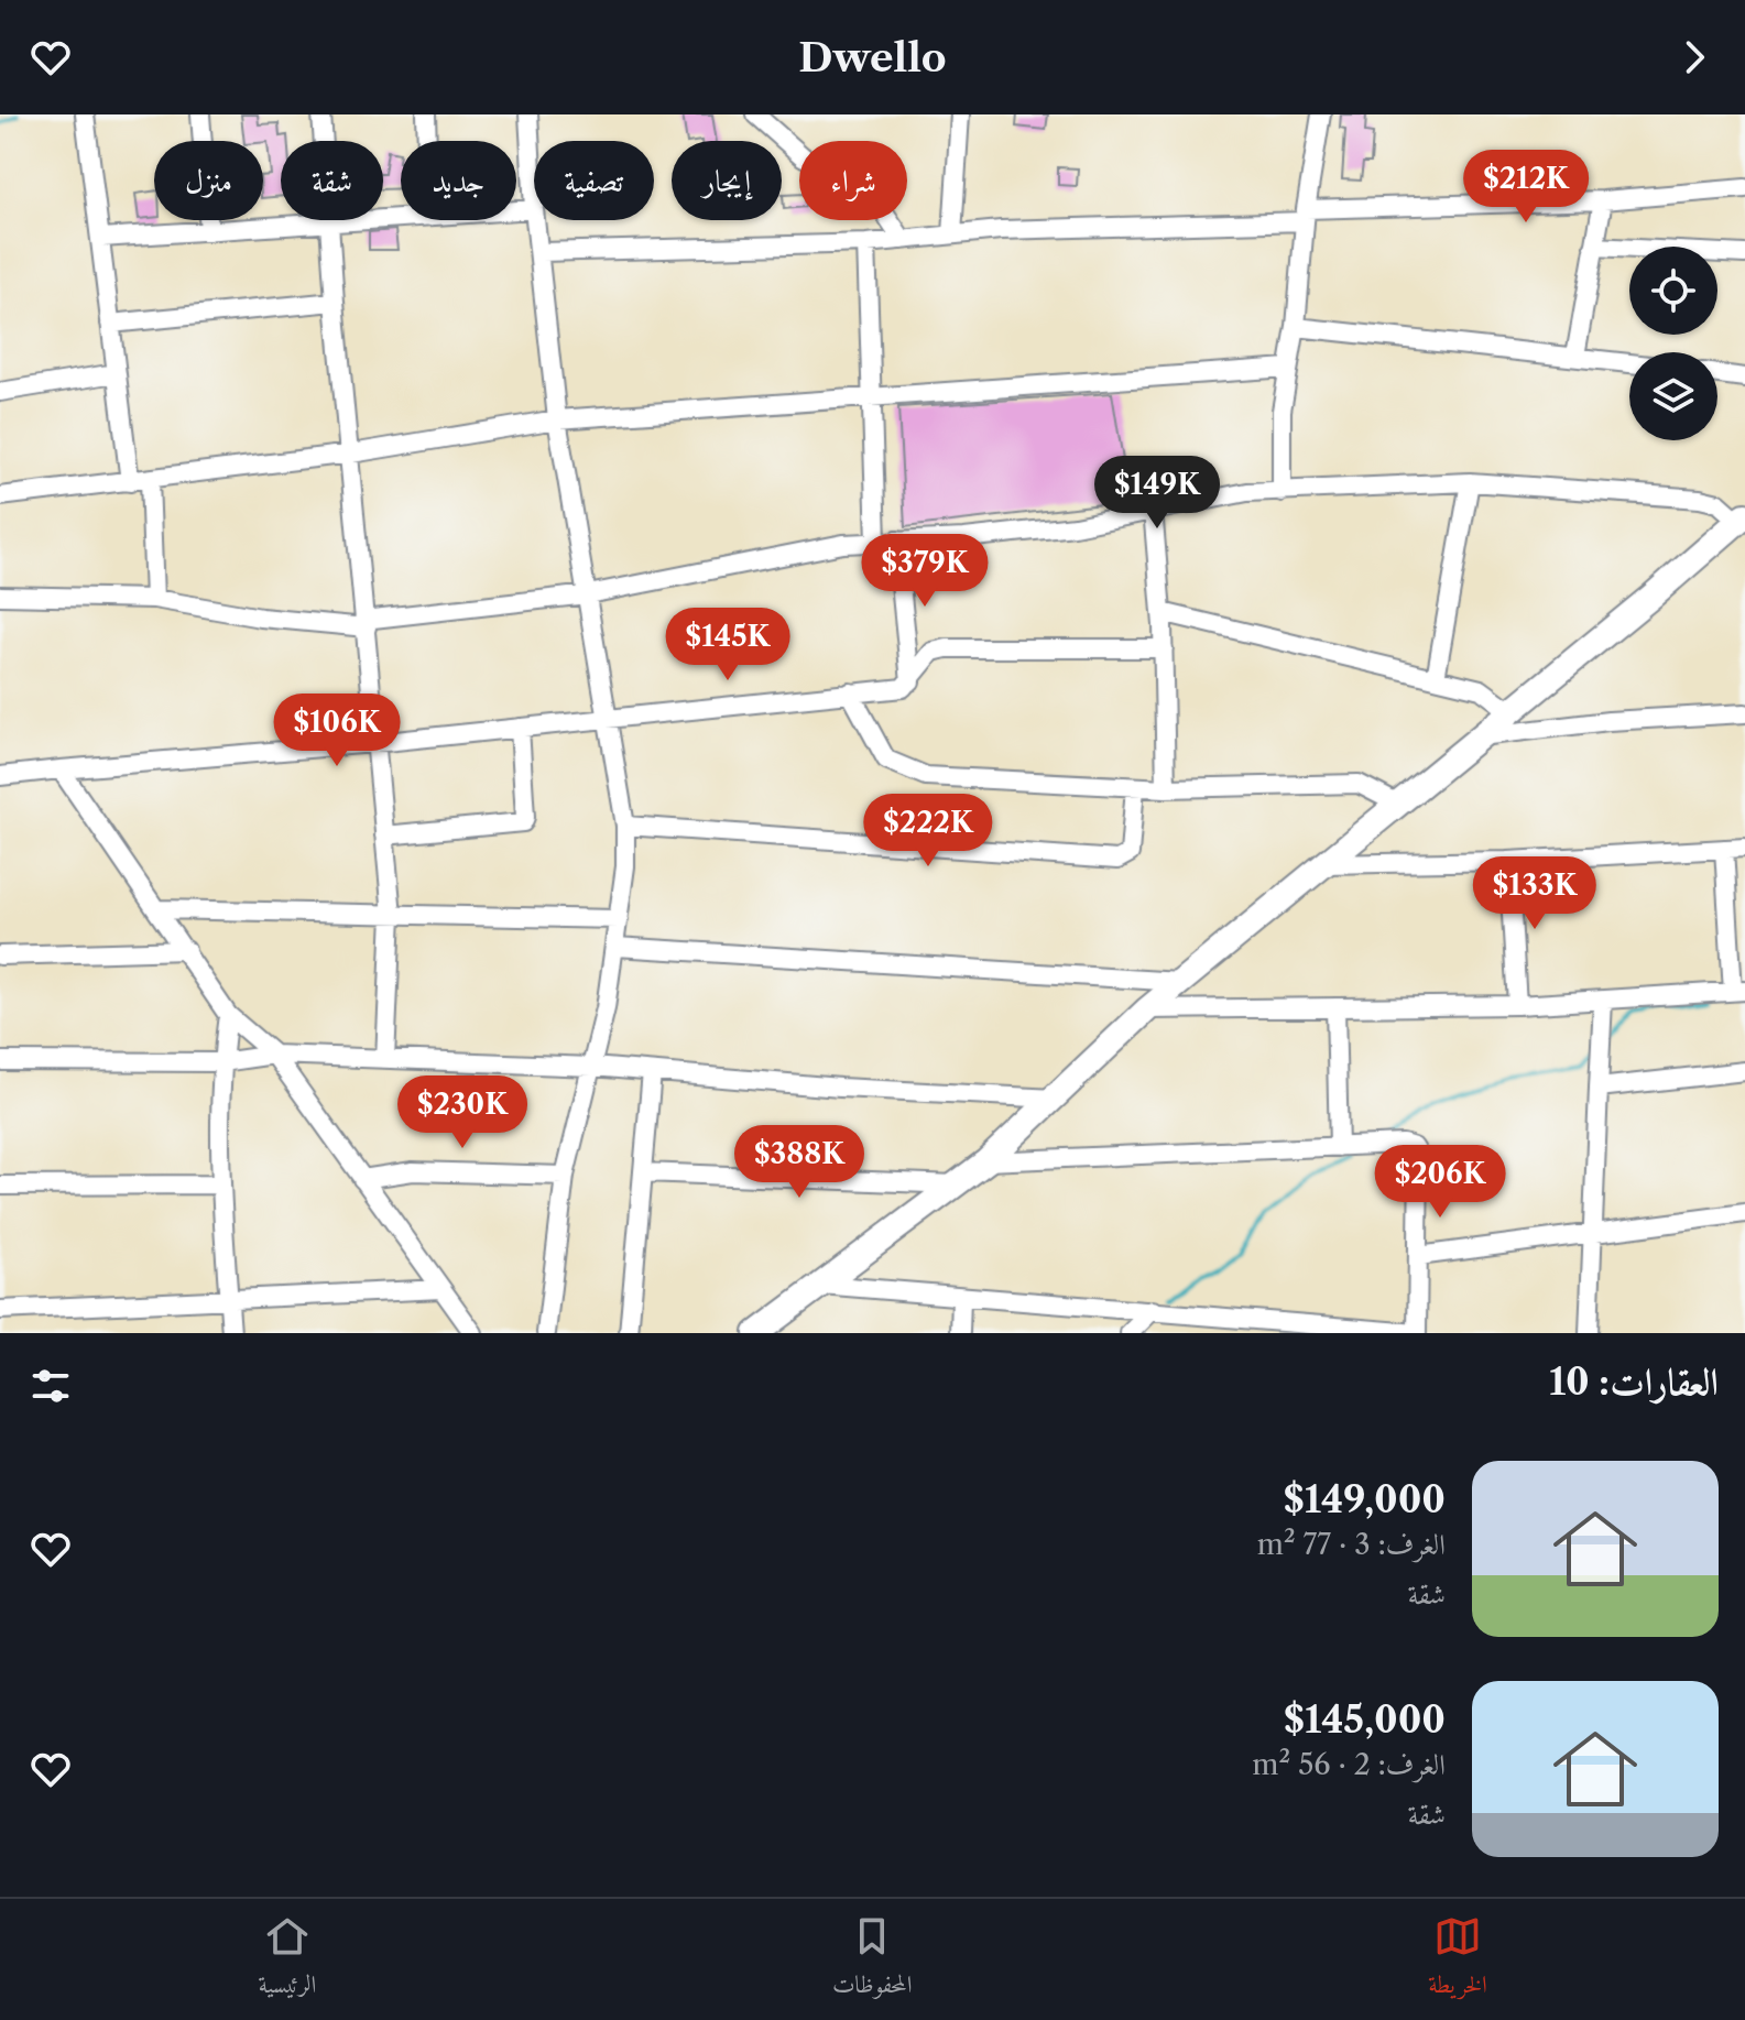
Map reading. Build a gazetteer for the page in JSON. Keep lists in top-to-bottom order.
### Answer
{
  "page": {
    "header": "Dwello",
    "chip": [
      "شراء",
      "إيجار",
      "تصفية",
      "جديد",
      "شقة",
      "منزل"
    ],
    "price": [
      "$212K",
      "$149K",
      "$379K",
      "$145K",
      "$106K",
      "$222K",
      "$133K",
      "$230K",
      "$388K",
      "$206K"
    ],
    "heading": "العقارات: 10",
    "list": [
      {
        "name": "$149,000",
        "note": "الغرف: 3 · 77 m² · شقة"
      },
      {
        "name": "$145,000",
        "note": "الغرف: 2 · 56 m² · شقة"
      }
    ],
    "tabs": ["الخريطة", "المحفوظات", "الرئيسية"]
  }
}
